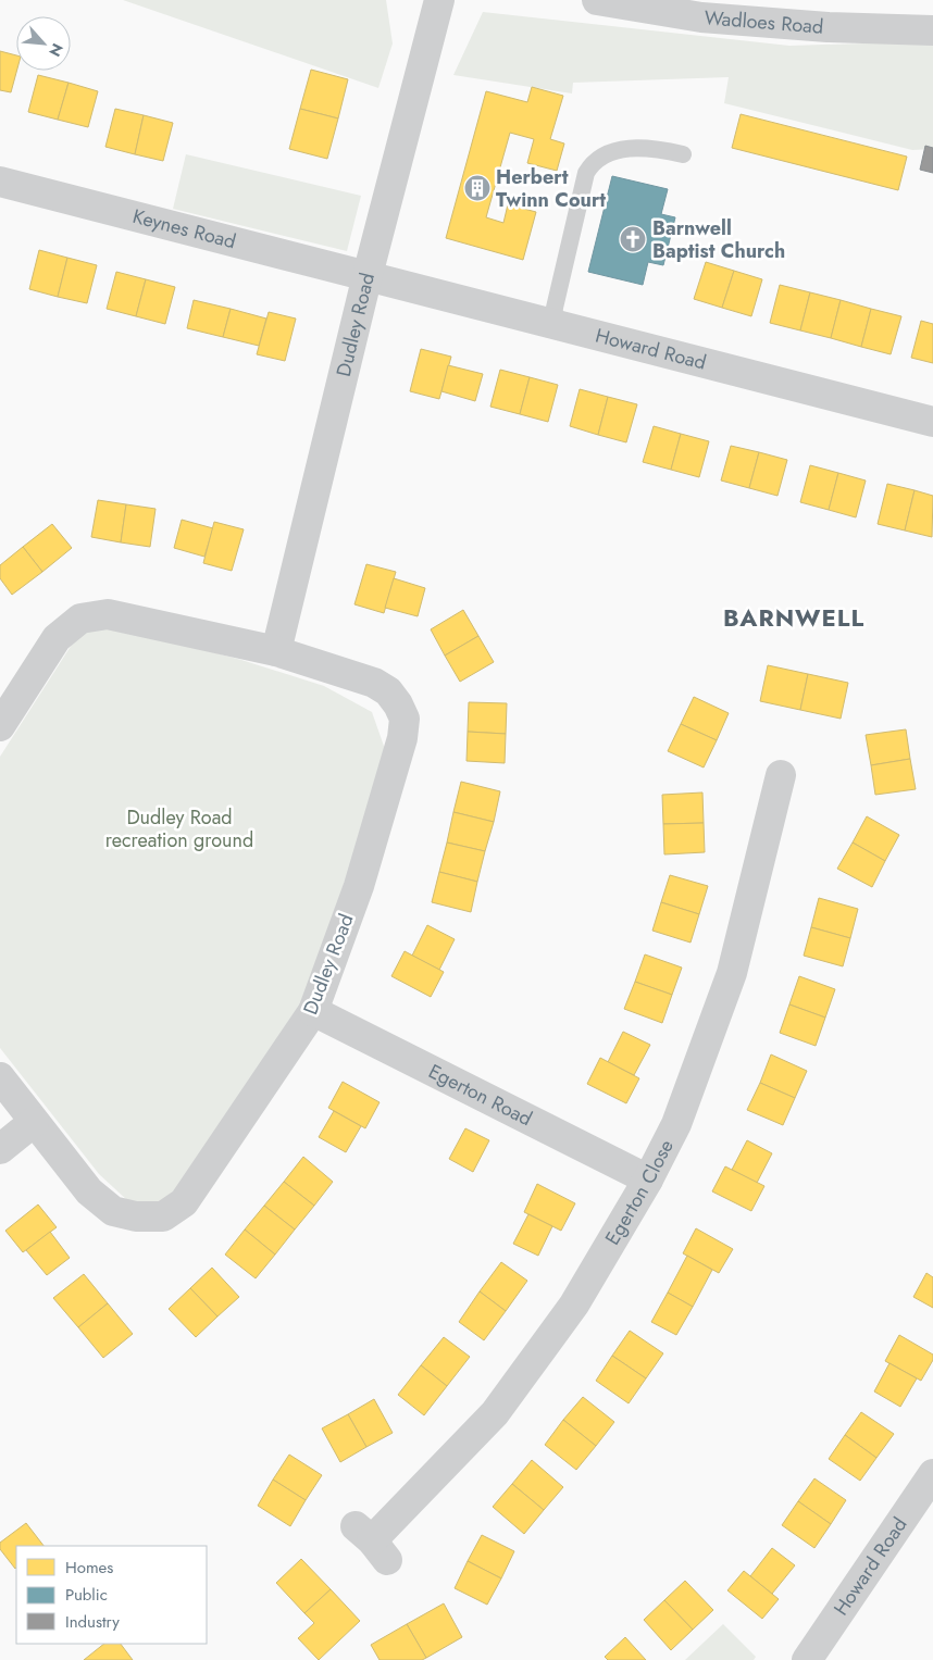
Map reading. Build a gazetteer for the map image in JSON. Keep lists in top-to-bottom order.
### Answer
{
  "streets": {
    "street": [
      "Wadloes Road",
      "Keynes Road",
      "Dudley Road",
      "Howard Road",
      "Egerton Road",
      "Egerton Close"
    ]
  },
  "crossings": [
    ["Keynes Road", "Dudley Road"],
    ["Keynes Road", "Howard Road"],
    ["Dudley Road", "Howard Road"],
    ["Dudley Road", "Egerton Road"],
    ["Egerton Road", "Egerton Close"]
  ],
  "districts": ["BARNWELL"],
  "parks": ["Dudley Road recreation ground"],
  "places": {
    "building": ["Herbert Twinn Court"],
    "church": ["Barnwell Baptist Church"]
  },
  "legend": ["Homes", "Public", "Industry"],
  "north": "bottom right"
}
